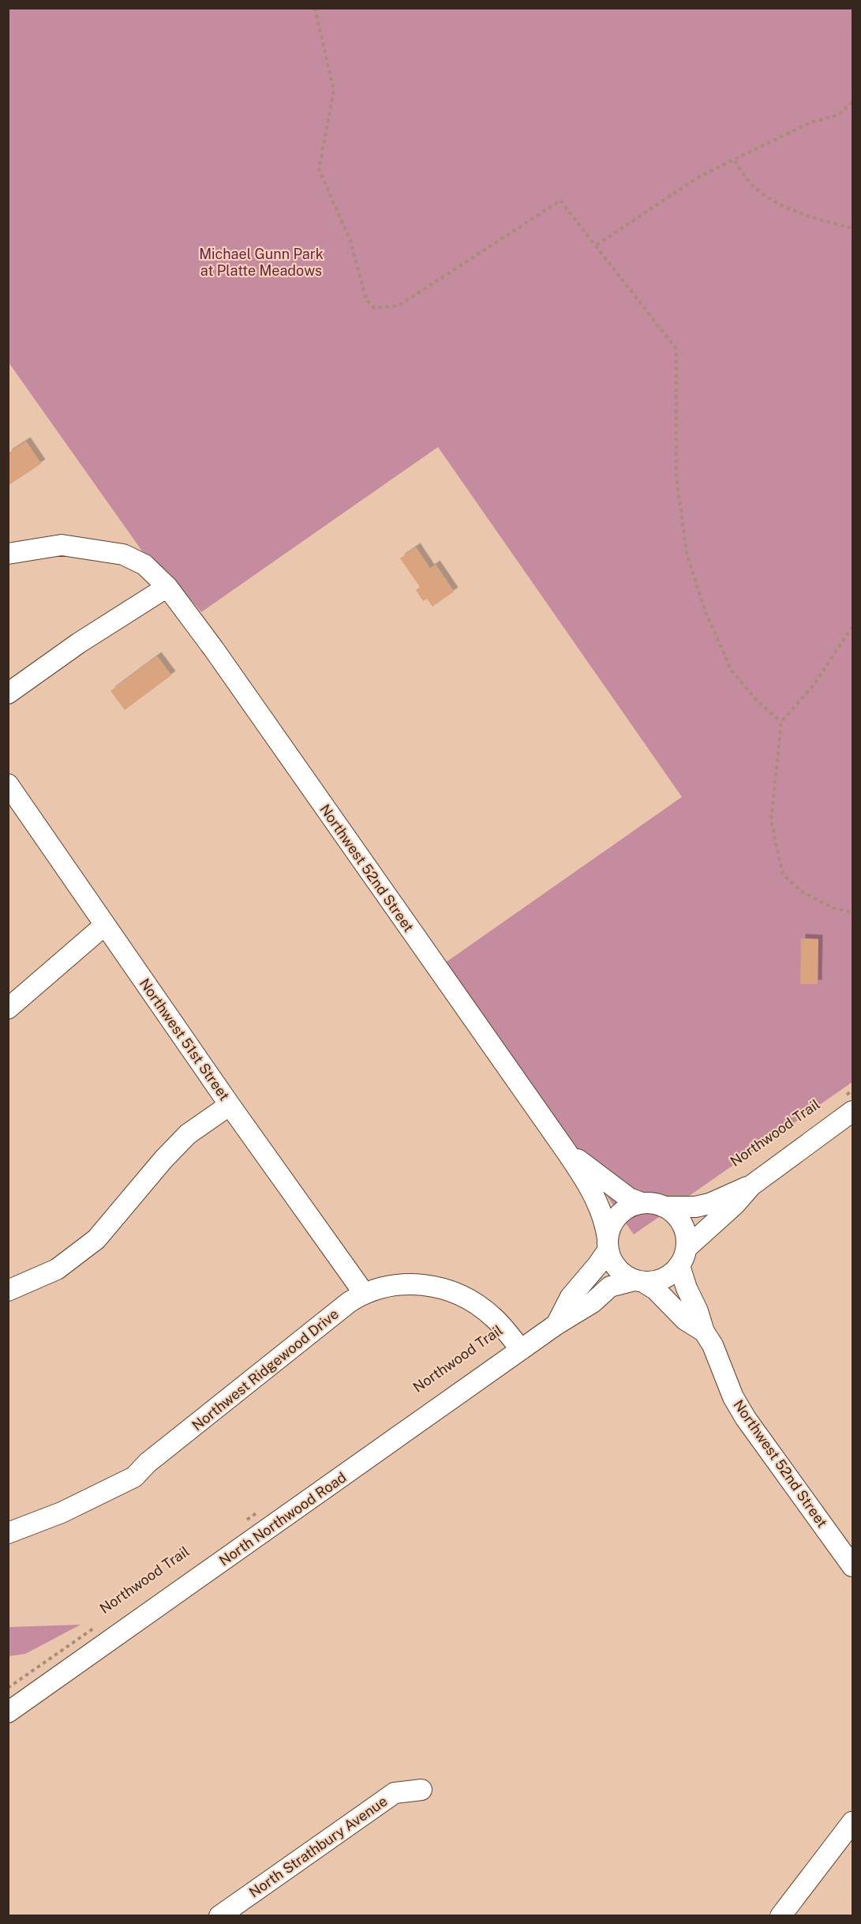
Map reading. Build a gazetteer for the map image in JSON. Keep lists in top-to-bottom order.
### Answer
{
  "streets": {
    "street": [
      "Northwest 52nd Street",
      "Northwest 51st Street",
      "Northwest Ridgewood Drive",
      "North Northwood Road",
      "North Strathbury Avenue"
    ],
    "path": ["Northwood Trail"]
  },
  "crossings": [
    ["Northwest 52nd Street", "North Northwood Road"],
    ["Northwest 51st Street", "Northwest Ridgewood Drive"],
    ["Northwest Ridgewood Drive", "North Northwood Road"]
  ],
  "parks": ["Michael Gunn Park at Platte Meadows"]
}
